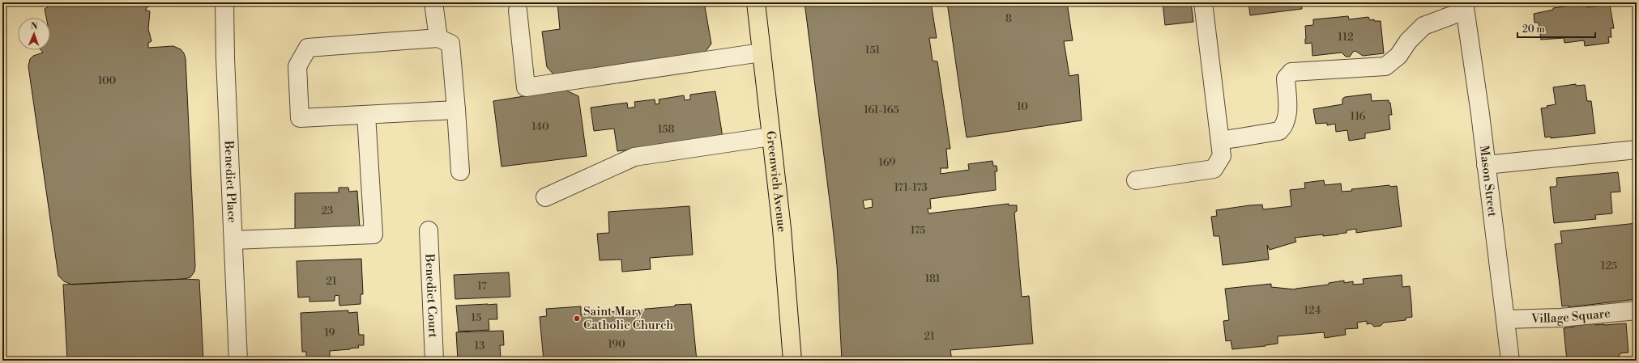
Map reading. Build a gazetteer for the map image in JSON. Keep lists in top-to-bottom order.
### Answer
{
  "streets": {
    "main road": ["Greenwich Avenue"],
    "street": [
      "Mason Street",
      "Benedict Place",
      "Benedict Court",
      "Village Square"
    ]
  },
  "crossings": [
    ["Mason Street", "Village Square"]
  ],
  "places": ["Saint Mary Catholic Church"],
  "house_numbers": [
    "8",
    "112",
    "151",
    "100",
    "10",
    "161-165",
    "116",
    "140",
    "158",
    "169",
    "171-173",
    "23",
    "175",
    "125",
    "181",
    "21",
    "17",
    "124",
    "15",
    "19",
    "21",
    "190",
    "13"
  ],
  "scale_bar": "20 m",
  "north": "top"
}
